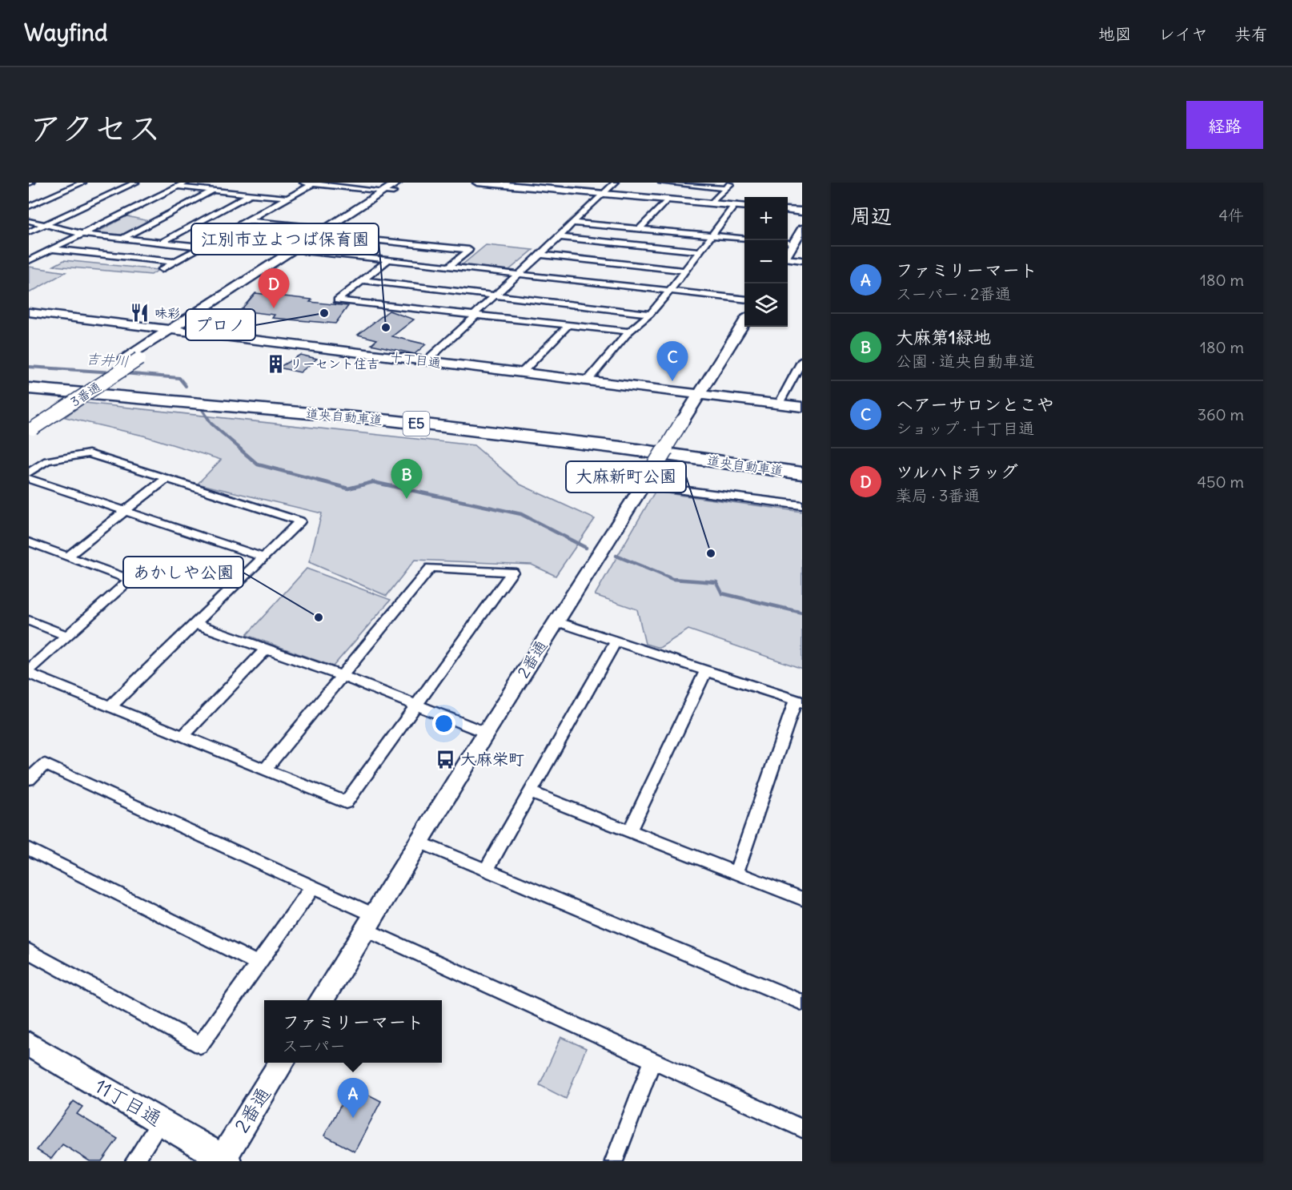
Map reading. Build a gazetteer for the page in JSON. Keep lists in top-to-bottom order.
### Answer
{
  "streets": {
    "highway": ["道央自動車道", "E5"],
    "street": [
      "十丁目通",
      "3番通",
      "2番通",
      "11丁目通"
    ]
  },
  "crossings": [
    ["十丁目通", "3番通"],
    ["十丁目通", "2番通"],
    ["2番通", "11丁目通"]
  ],
  "water": ["吉井川"],
  "places": {
    "restaurant": ["味彩"],
    "other": [
      "プロノ",
      "江別市立よつば保育園",
      "大麻新町公園",
      "あかしや公園"
    ],
    "building": ["リーセント住吉"],
    "bus stop": ["大麻栄町"]
  },
  "page": {
    "header": "Wayfind",
    "nav": ["地図", "レイヤ", "共有"],
    "title": "アクセス",
    "buttons": "経路",
    "heading": ["周辺", "4件"],
    "map_buttons": ["+", "−"],
    "list": [
      {
        "mark": "A",
        "name": "ファミリーマート",
        "note": "スーパー · 2番通",
        "value": "180 m"
      },
      {
        "mark": "B",
        "name": "大麻第1緑地",
        "note": "公園 · 道央自動車道",
        "value": "180 m"
      },
      {
        "mark": "C",
        "name": "ヘアーサロンとこや",
        "note": "ショップ · 十丁目通",
        "value": "360 m"
      },
      {
        "mark": "D",
        "name": "ツルハドラッグ",
        "note": "薬局 · 3番通",
        "value": "450 m"
      }
    ],
    "pins": [
      "D",
      "C",
      "B",
      "A"
    ],
    "popup": ["ファミリーマート", "スーパー"]
  }
}
